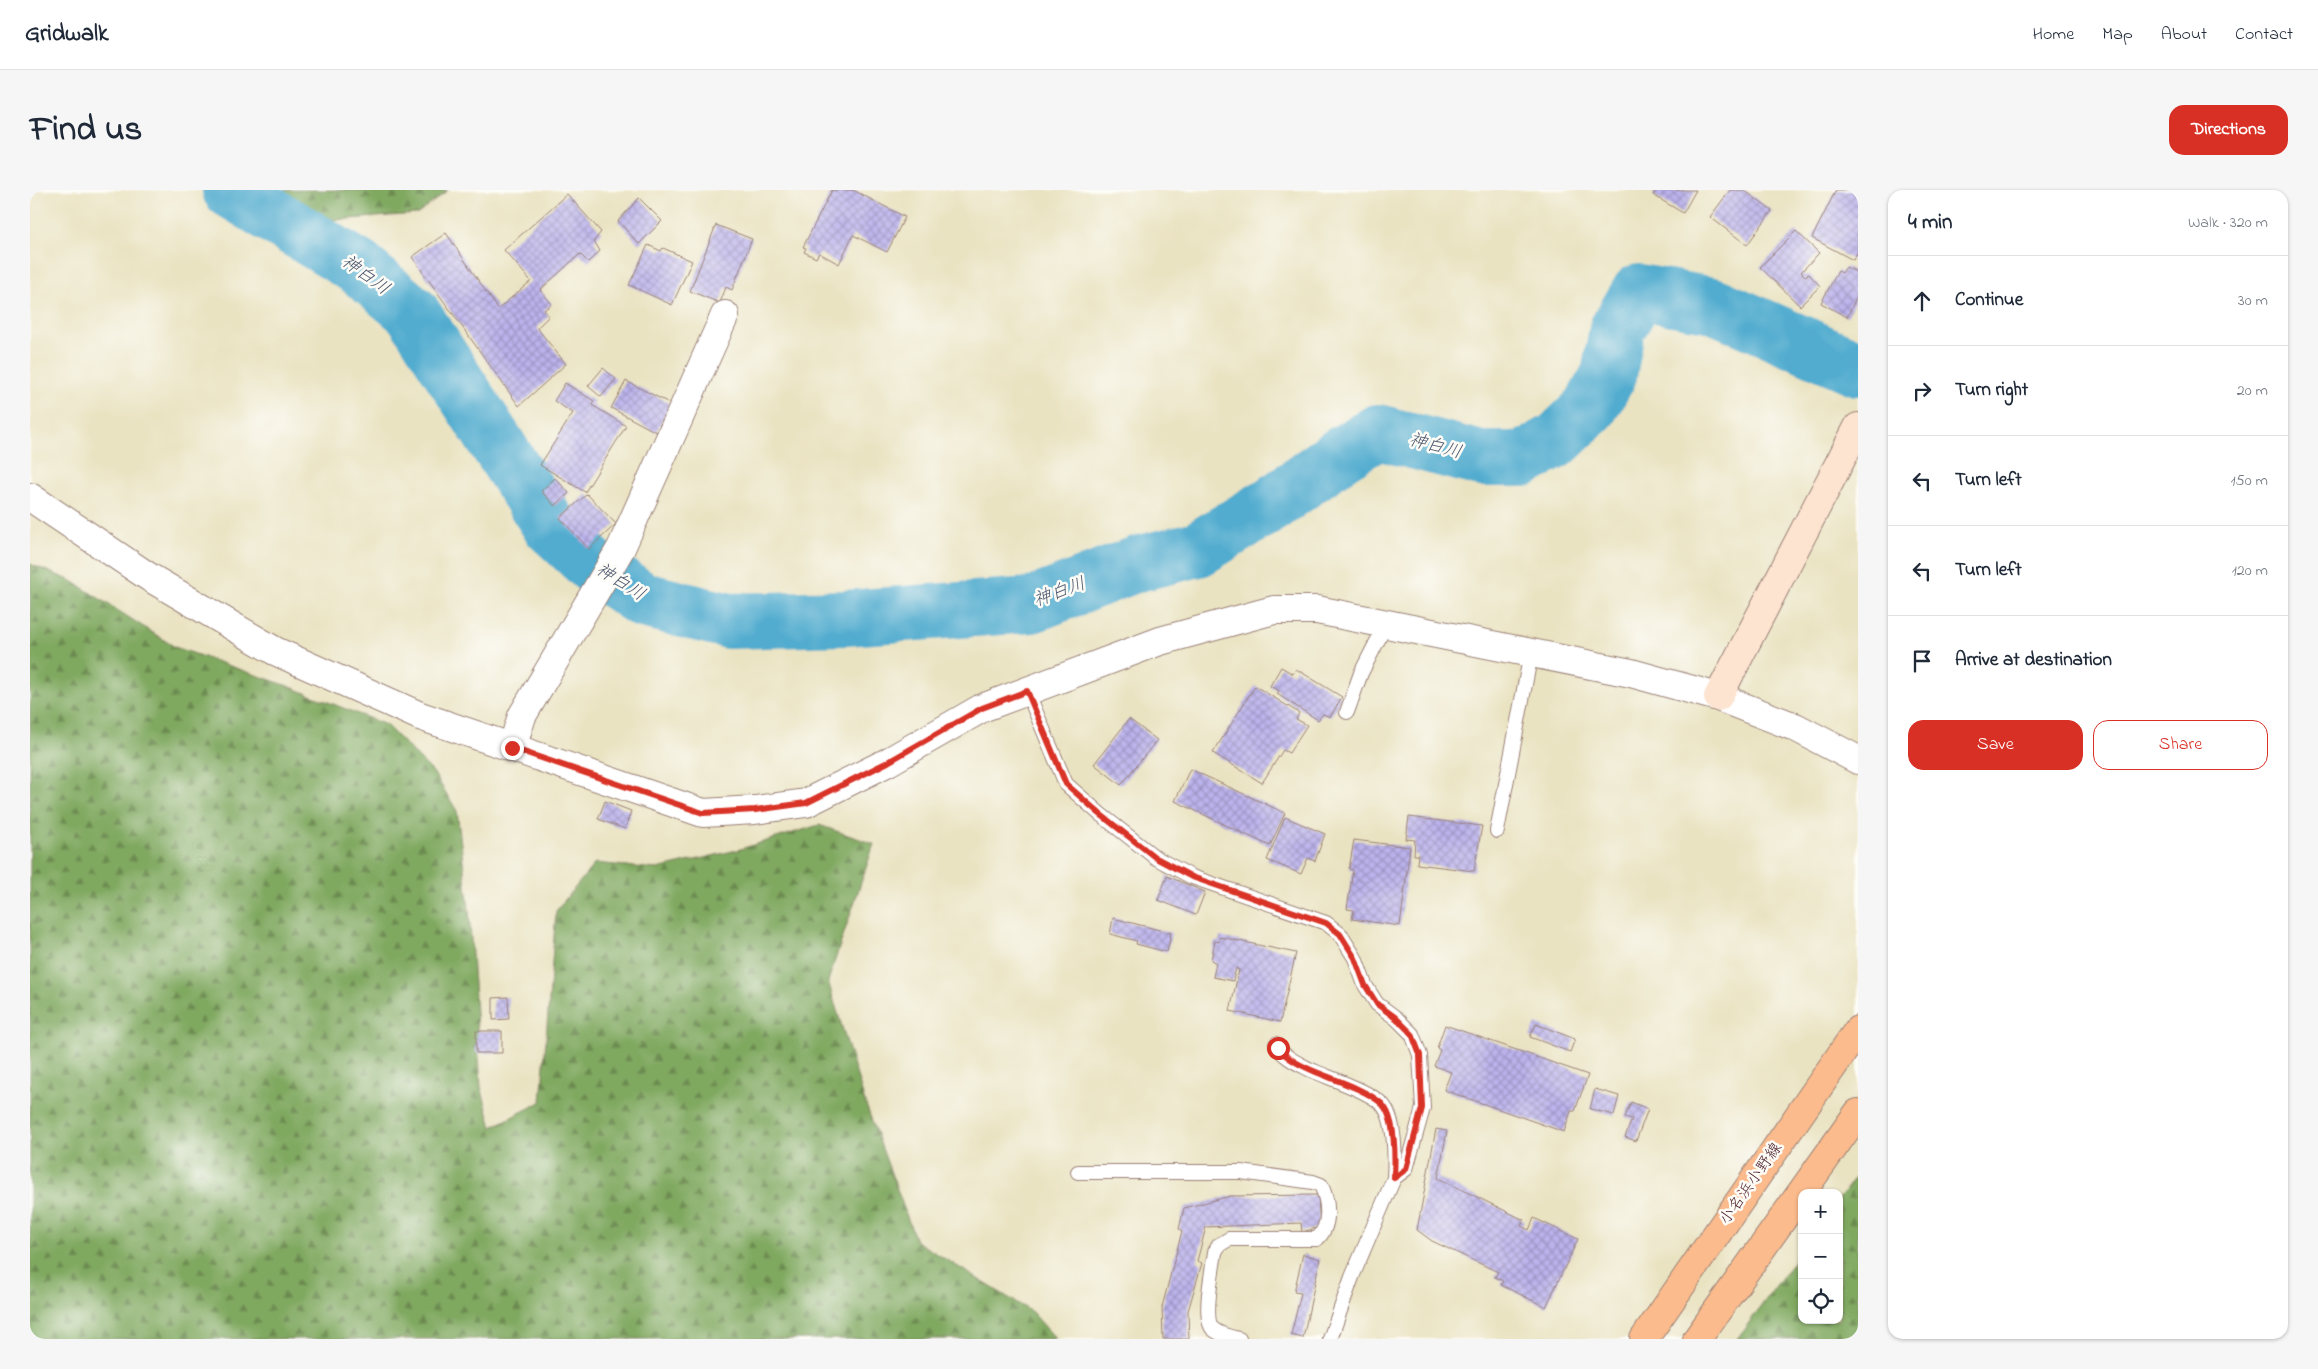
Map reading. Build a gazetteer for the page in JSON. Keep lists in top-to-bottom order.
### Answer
{
  "streets": {
    "main road": ["小名浜小野線"]
  },
  "water": ["神白川"],
  "page": {
    "header": "Gridwalk",
    "nav": [
      "Home",
      "Map",
      "About",
      "Contact"
    ],
    "title": "Find us",
    "buttons": [
      "Directions",
      ["Save", "Share"]
    ],
    "heading": ["4 min", "Walk · 320 m"],
    "list": [
      ["Continue", "30 m"],
      ["Turn right", "20 m"],
      ["Turn left", "150 m"],
      ["Turn left", "120 m"],
      "Arrive at destination"
    ],
    "map_buttons": ["+", "−"]
  }
}
